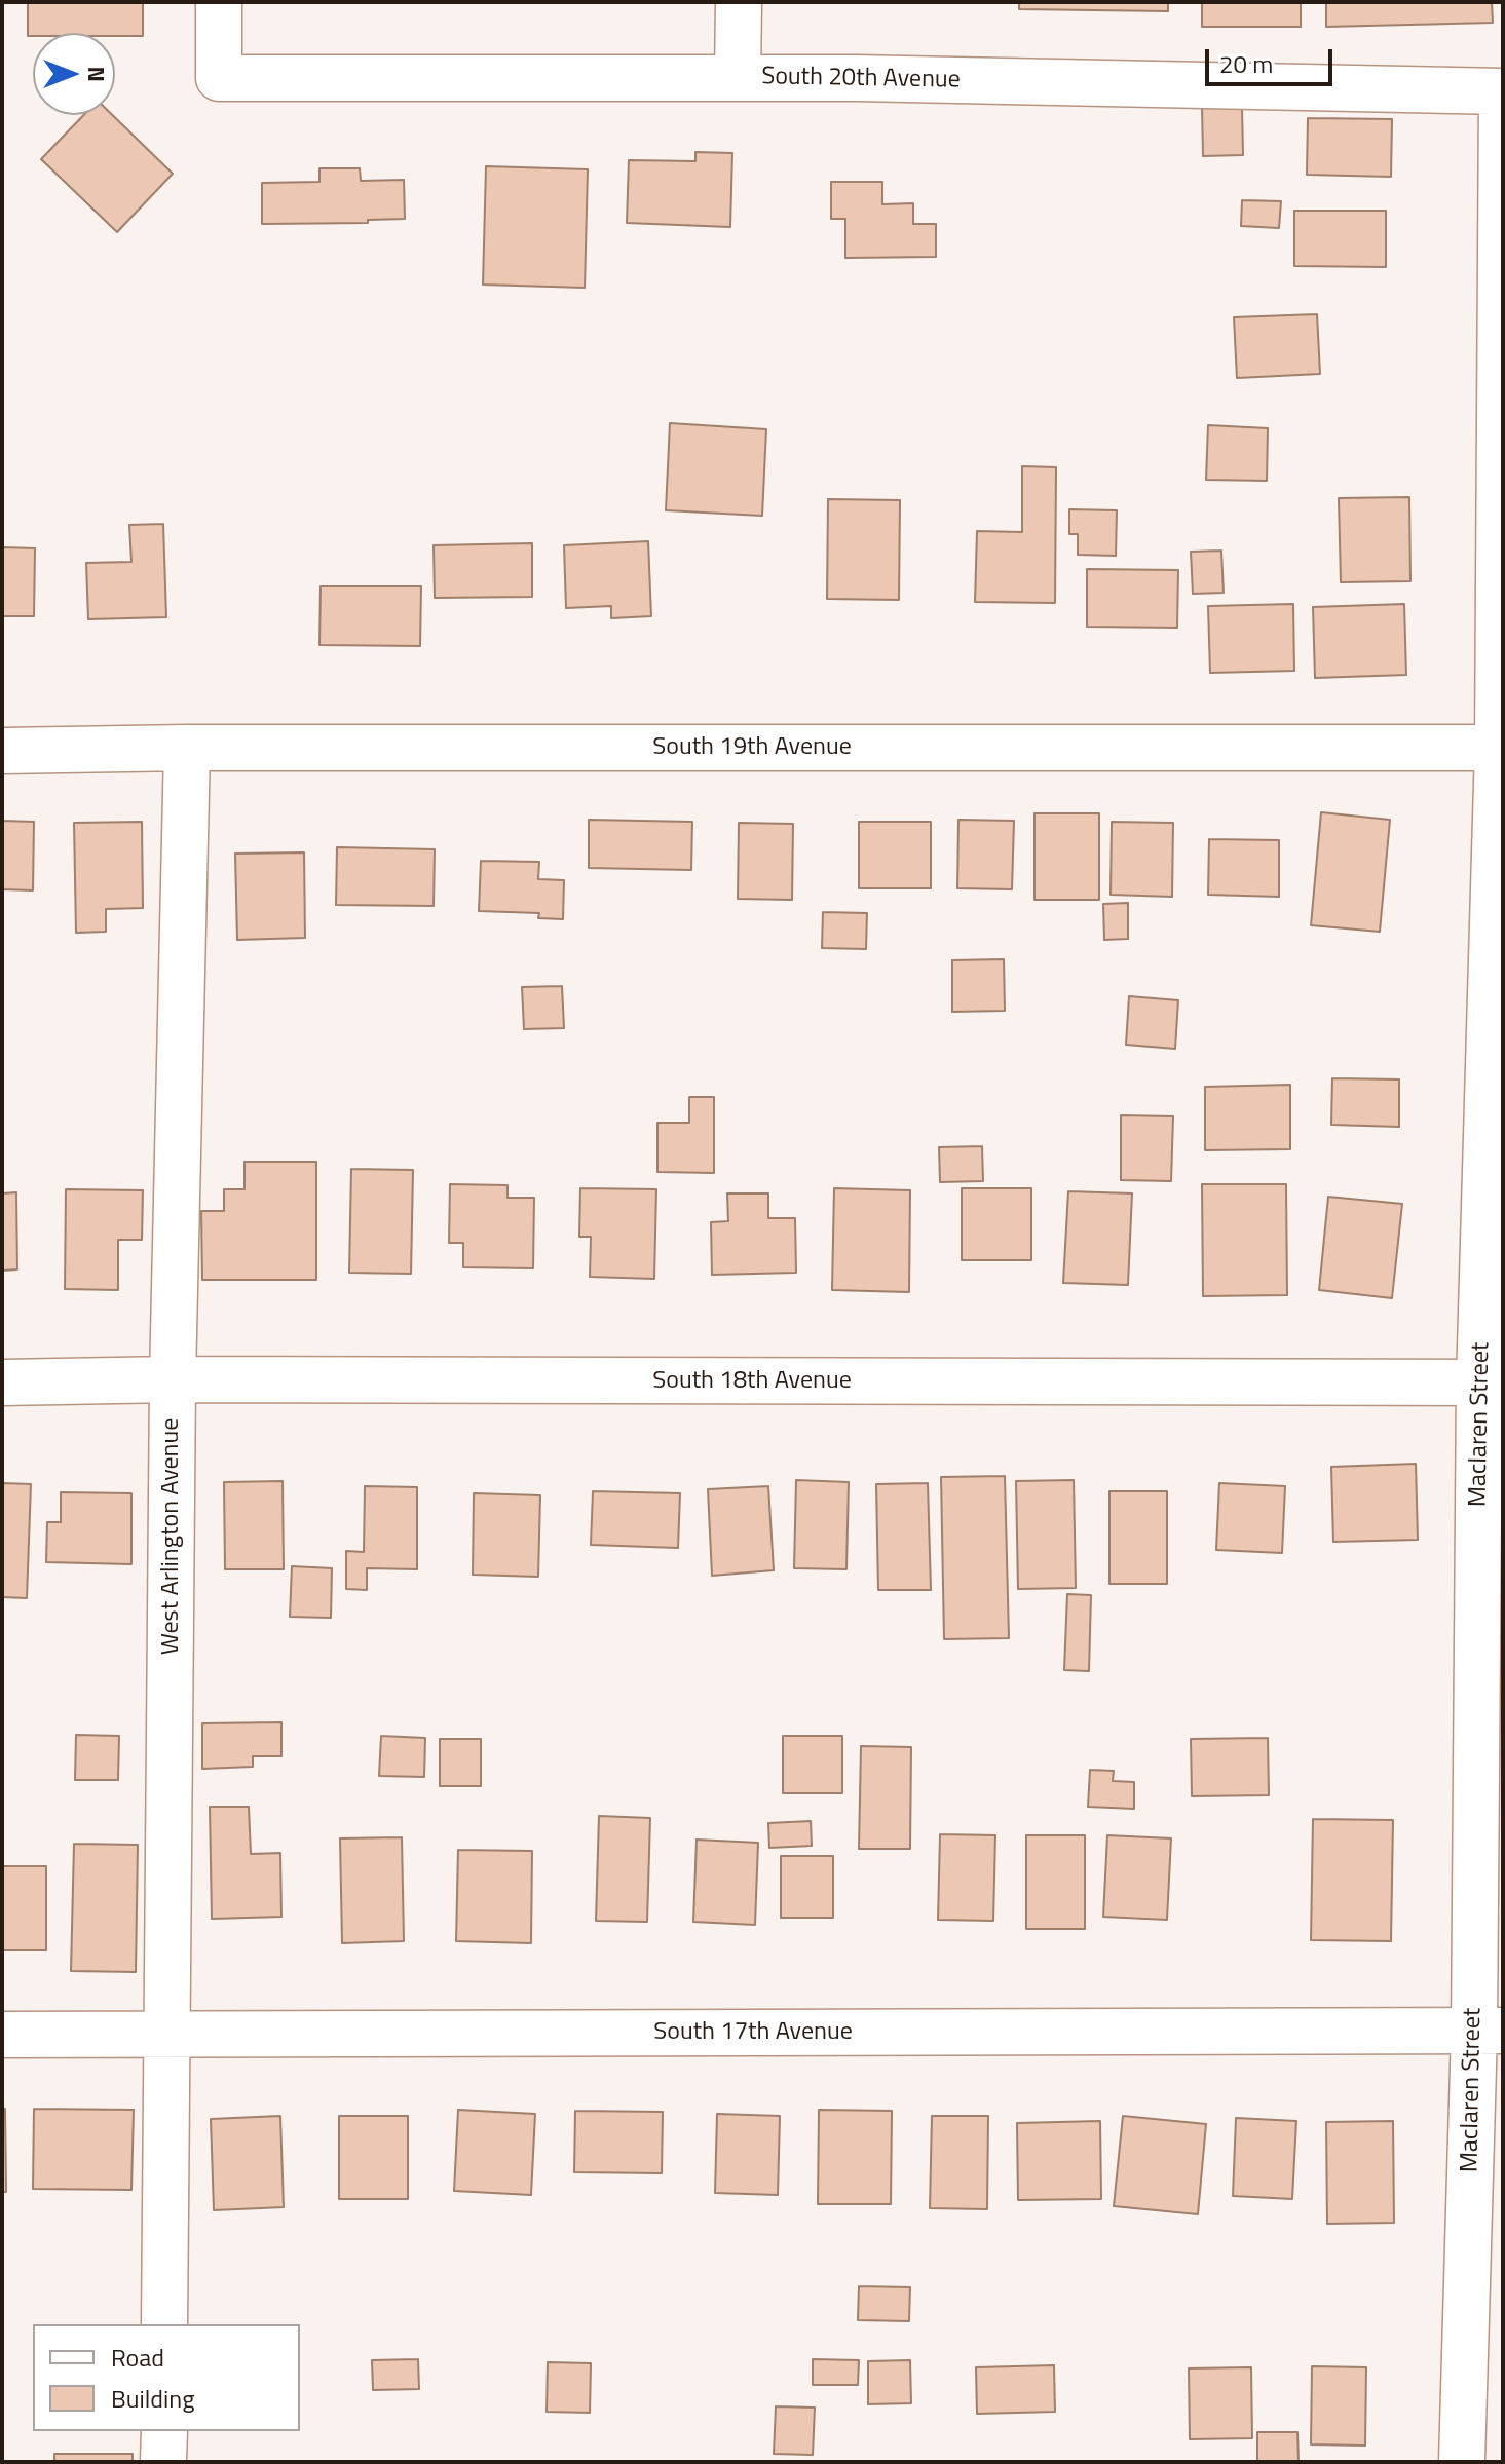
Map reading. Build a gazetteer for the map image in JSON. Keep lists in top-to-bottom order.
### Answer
{
  "streets": {
    "street": [
      "South 20th Avenue",
      "South 19th Avenue",
      "South 18th Avenue",
      "Maclaren Street",
      "West Arlington Avenue",
      "South 17th Avenue"
    ]
  },
  "crossings": [
    ["South 20th Avenue", "Maclaren Street"],
    ["South 19th Avenue", "Maclaren Street"],
    ["South 19th Avenue", "West Arlington Avenue"],
    ["South 18th Avenue", "Maclaren Street"],
    ["South 18th Avenue", "West Arlington Avenue"],
    ["Maclaren Street", "South 17th Avenue"],
    ["West Arlington Avenue", "South 17th Avenue"]
  ],
  "legend": ["Road", "Building"],
  "scale_bar": "20 m",
  "north": "right"
}
